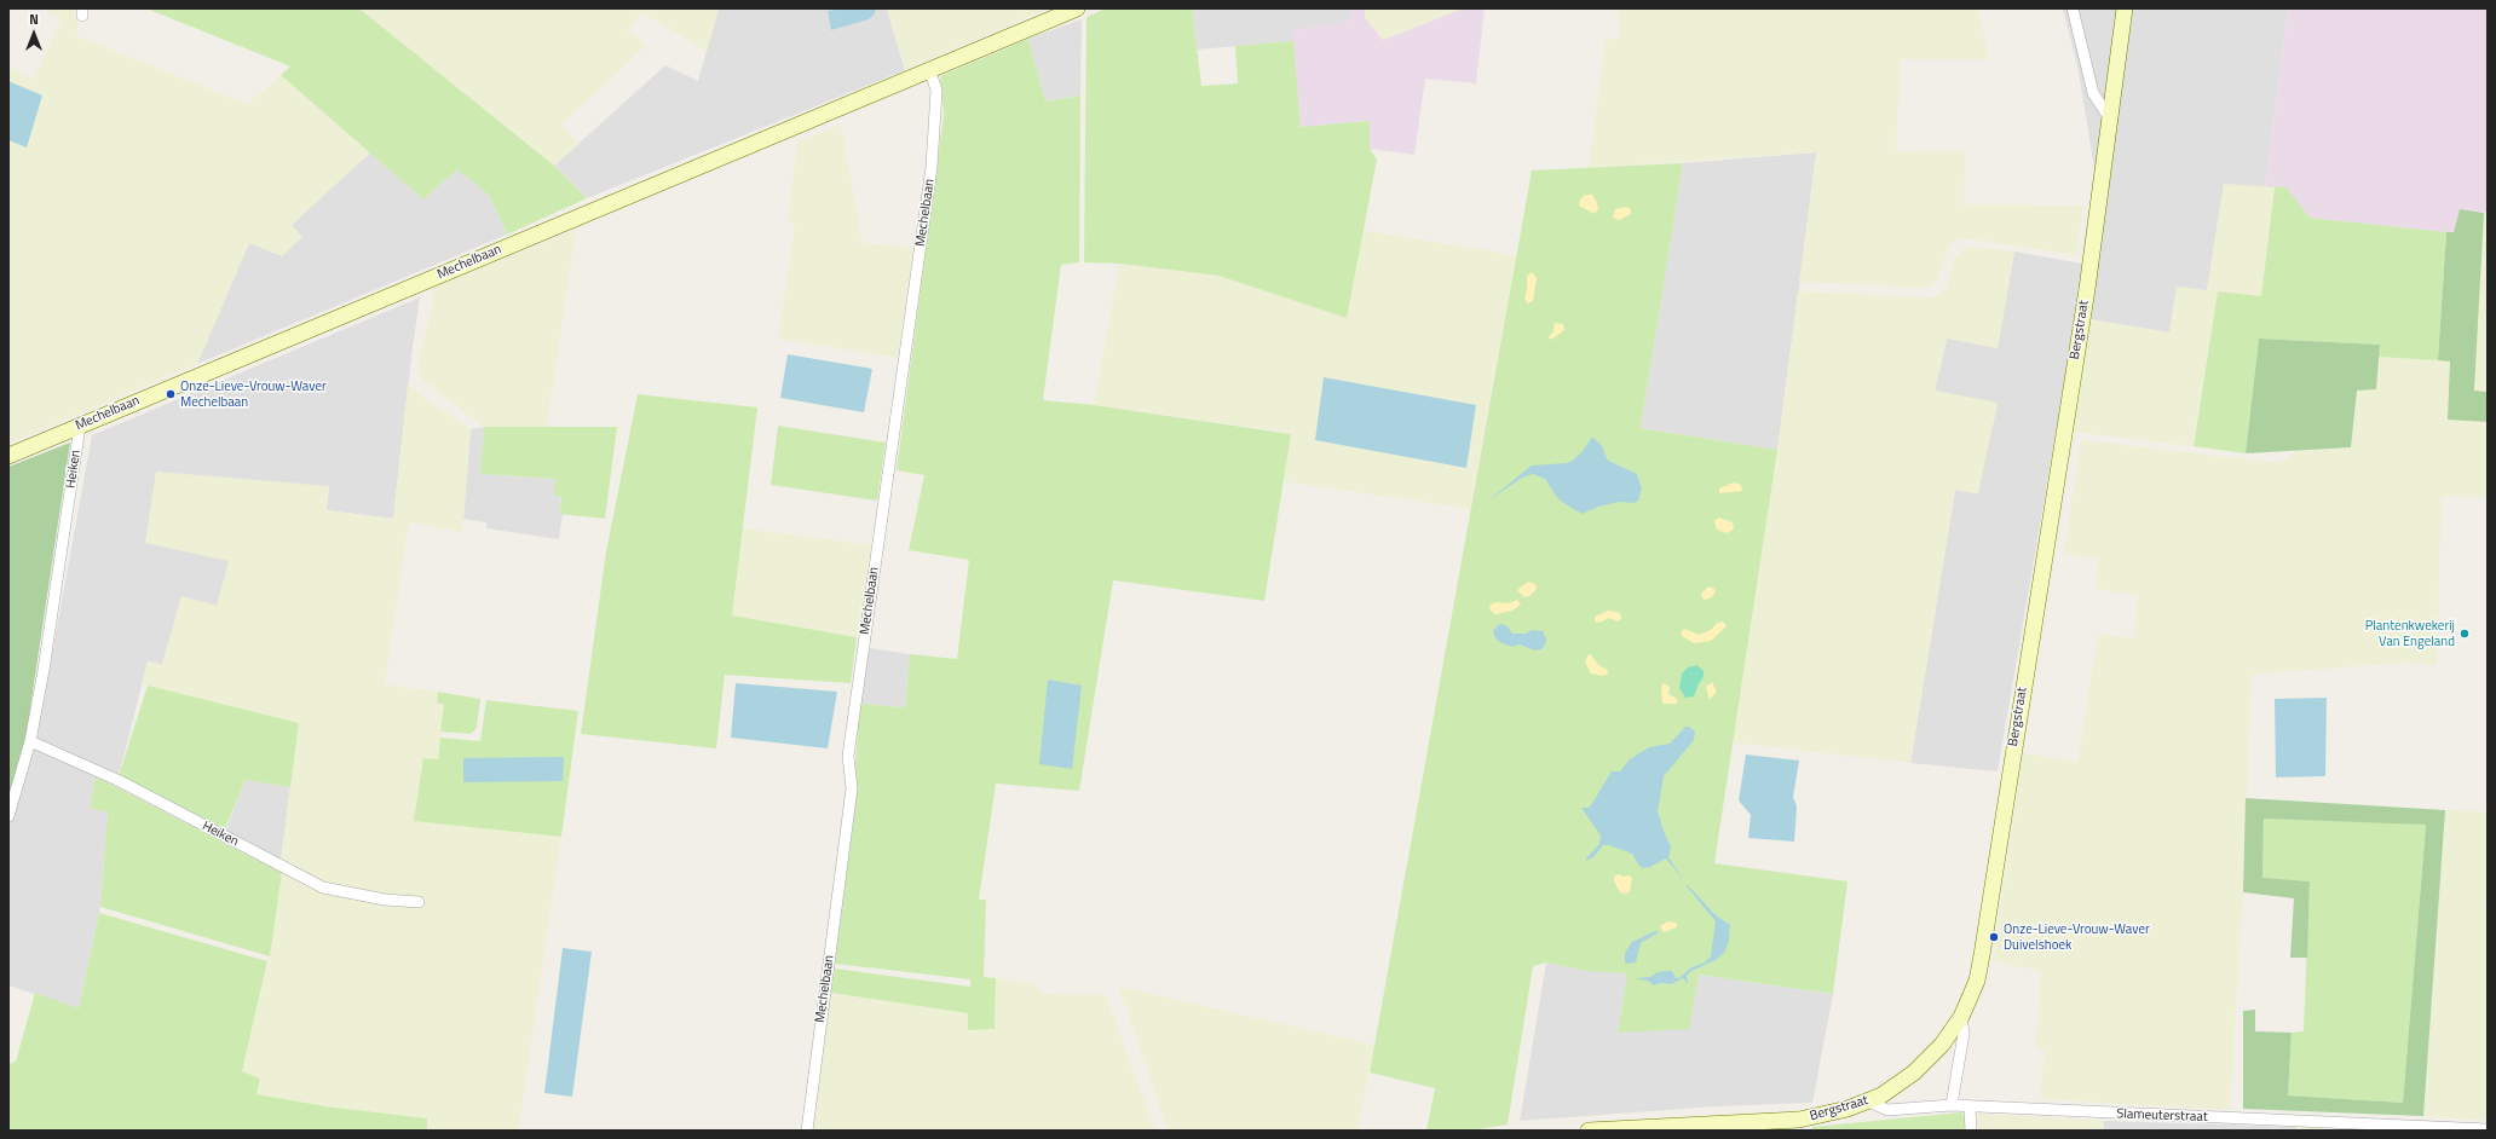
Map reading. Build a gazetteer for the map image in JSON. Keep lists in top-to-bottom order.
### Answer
{
  "streets": {
    "street": [
      "Mechelbaan",
      "Bergstraat",
      "Heiken",
      "Slameuterstraat"
    ]
  },
  "crossings": [
    ["Mechelbaan", "Heiken"],
    ["Bergstraat", "Slameuterstraat"]
  ],
  "places": ["Onze-Lieve-Vrouw-Waver Mechelbaan", "Plantenkwekerij Van Engeland", "Onze-Lieve-Vrouw-Waver Duivelshoek"],
  "north": "top"
}
